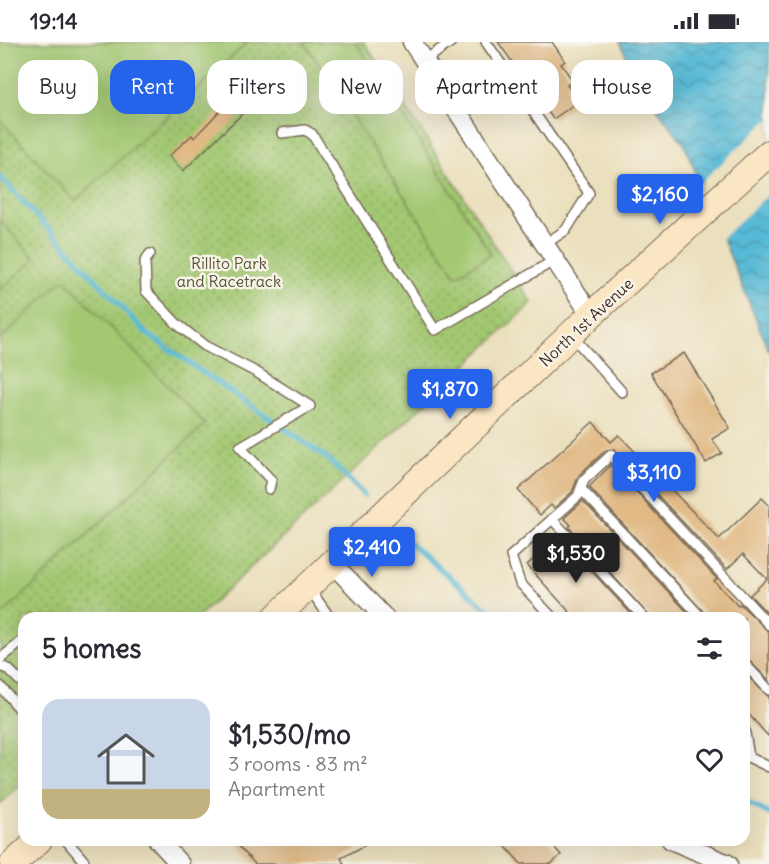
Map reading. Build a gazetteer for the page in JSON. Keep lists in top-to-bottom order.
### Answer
{
  "streets": {
    "main road": ["North 1st Avenue"]
  },
  "parks": ["Rillito Park and Racetrack"],
  "page": {
    "status": "19:14",
    "chip": [
      "Buy",
      "Rent",
      "Filters",
      "New",
      "Apartment",
      "House"
    ],
    "price": [
      "$2,160",
      "$1,870",
      "$3,110",
      "$2,410",
      "$1,530"
    ],
    "heading": "5 homes",
    "list": [
      {
        "name": "$1,530/mo",
        "note": "3 rooms · 83 m² · Apartment"
      }
    ]
  }
}
